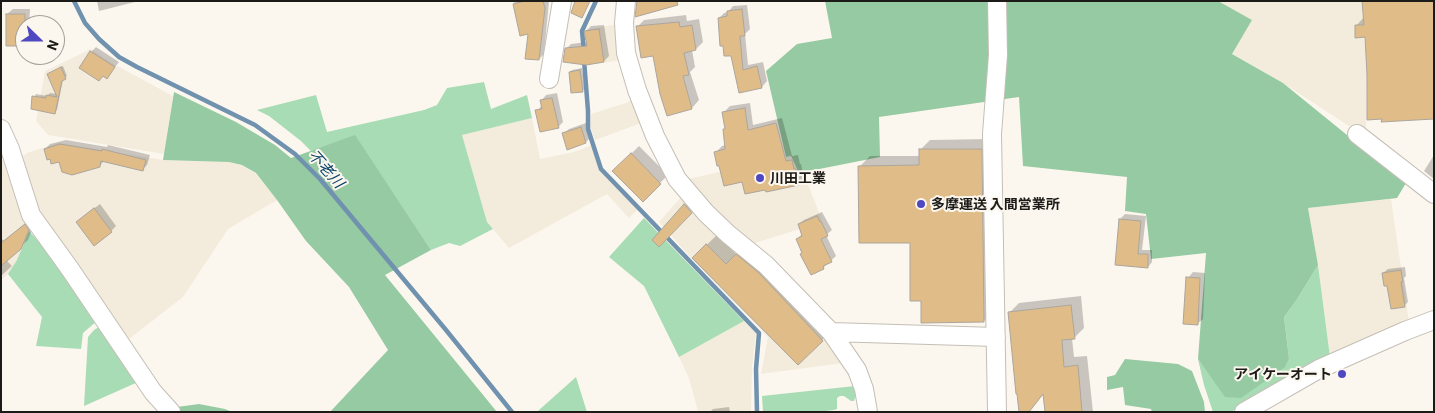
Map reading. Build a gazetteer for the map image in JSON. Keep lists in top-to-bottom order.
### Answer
{
  "water": ["不老川"],
  "places": ["川田工業", "多摩運送 入間営業所", "アイケーオート"],
  "north": "right"
}
